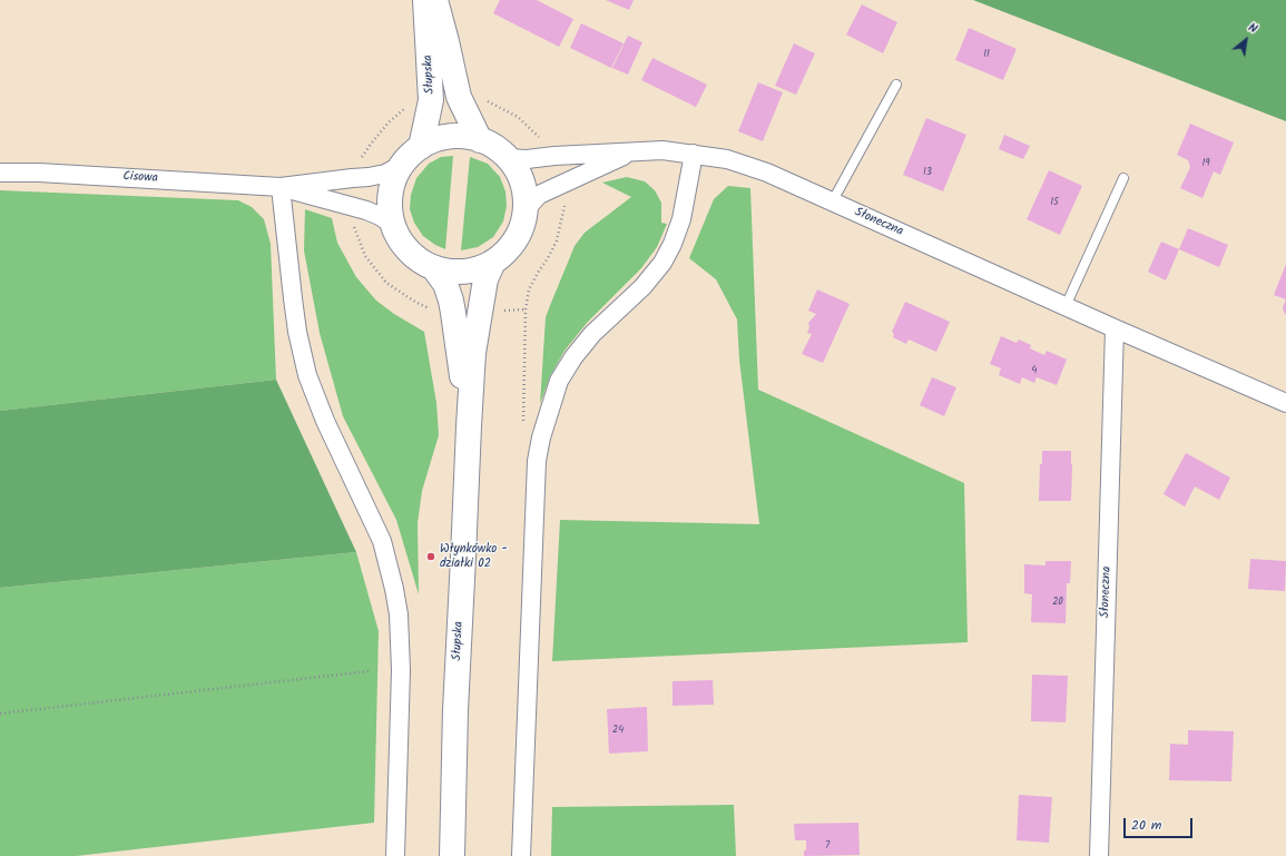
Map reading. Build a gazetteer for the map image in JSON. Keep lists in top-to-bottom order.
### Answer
{
  "streets": {
    "main road": ["Słupska"],
    "street": ["Cisowa", "Słoneczna"]
  },
  "crossings": [
    ["Słupska", "Cisowa"],
    ["Słupska", "Słoneczna"],
    ["Cisowa", "Słoneczna"]
  ],
  "places": ["Włynkówko - działki 02"],
  "house_numbers": [
    "11",
    "19",
    "13",
    "15",
    "4",
    "20",
    "24",
    "7"
  ],
  "scale_bar": "20 m",
  "north": "top right"
}
